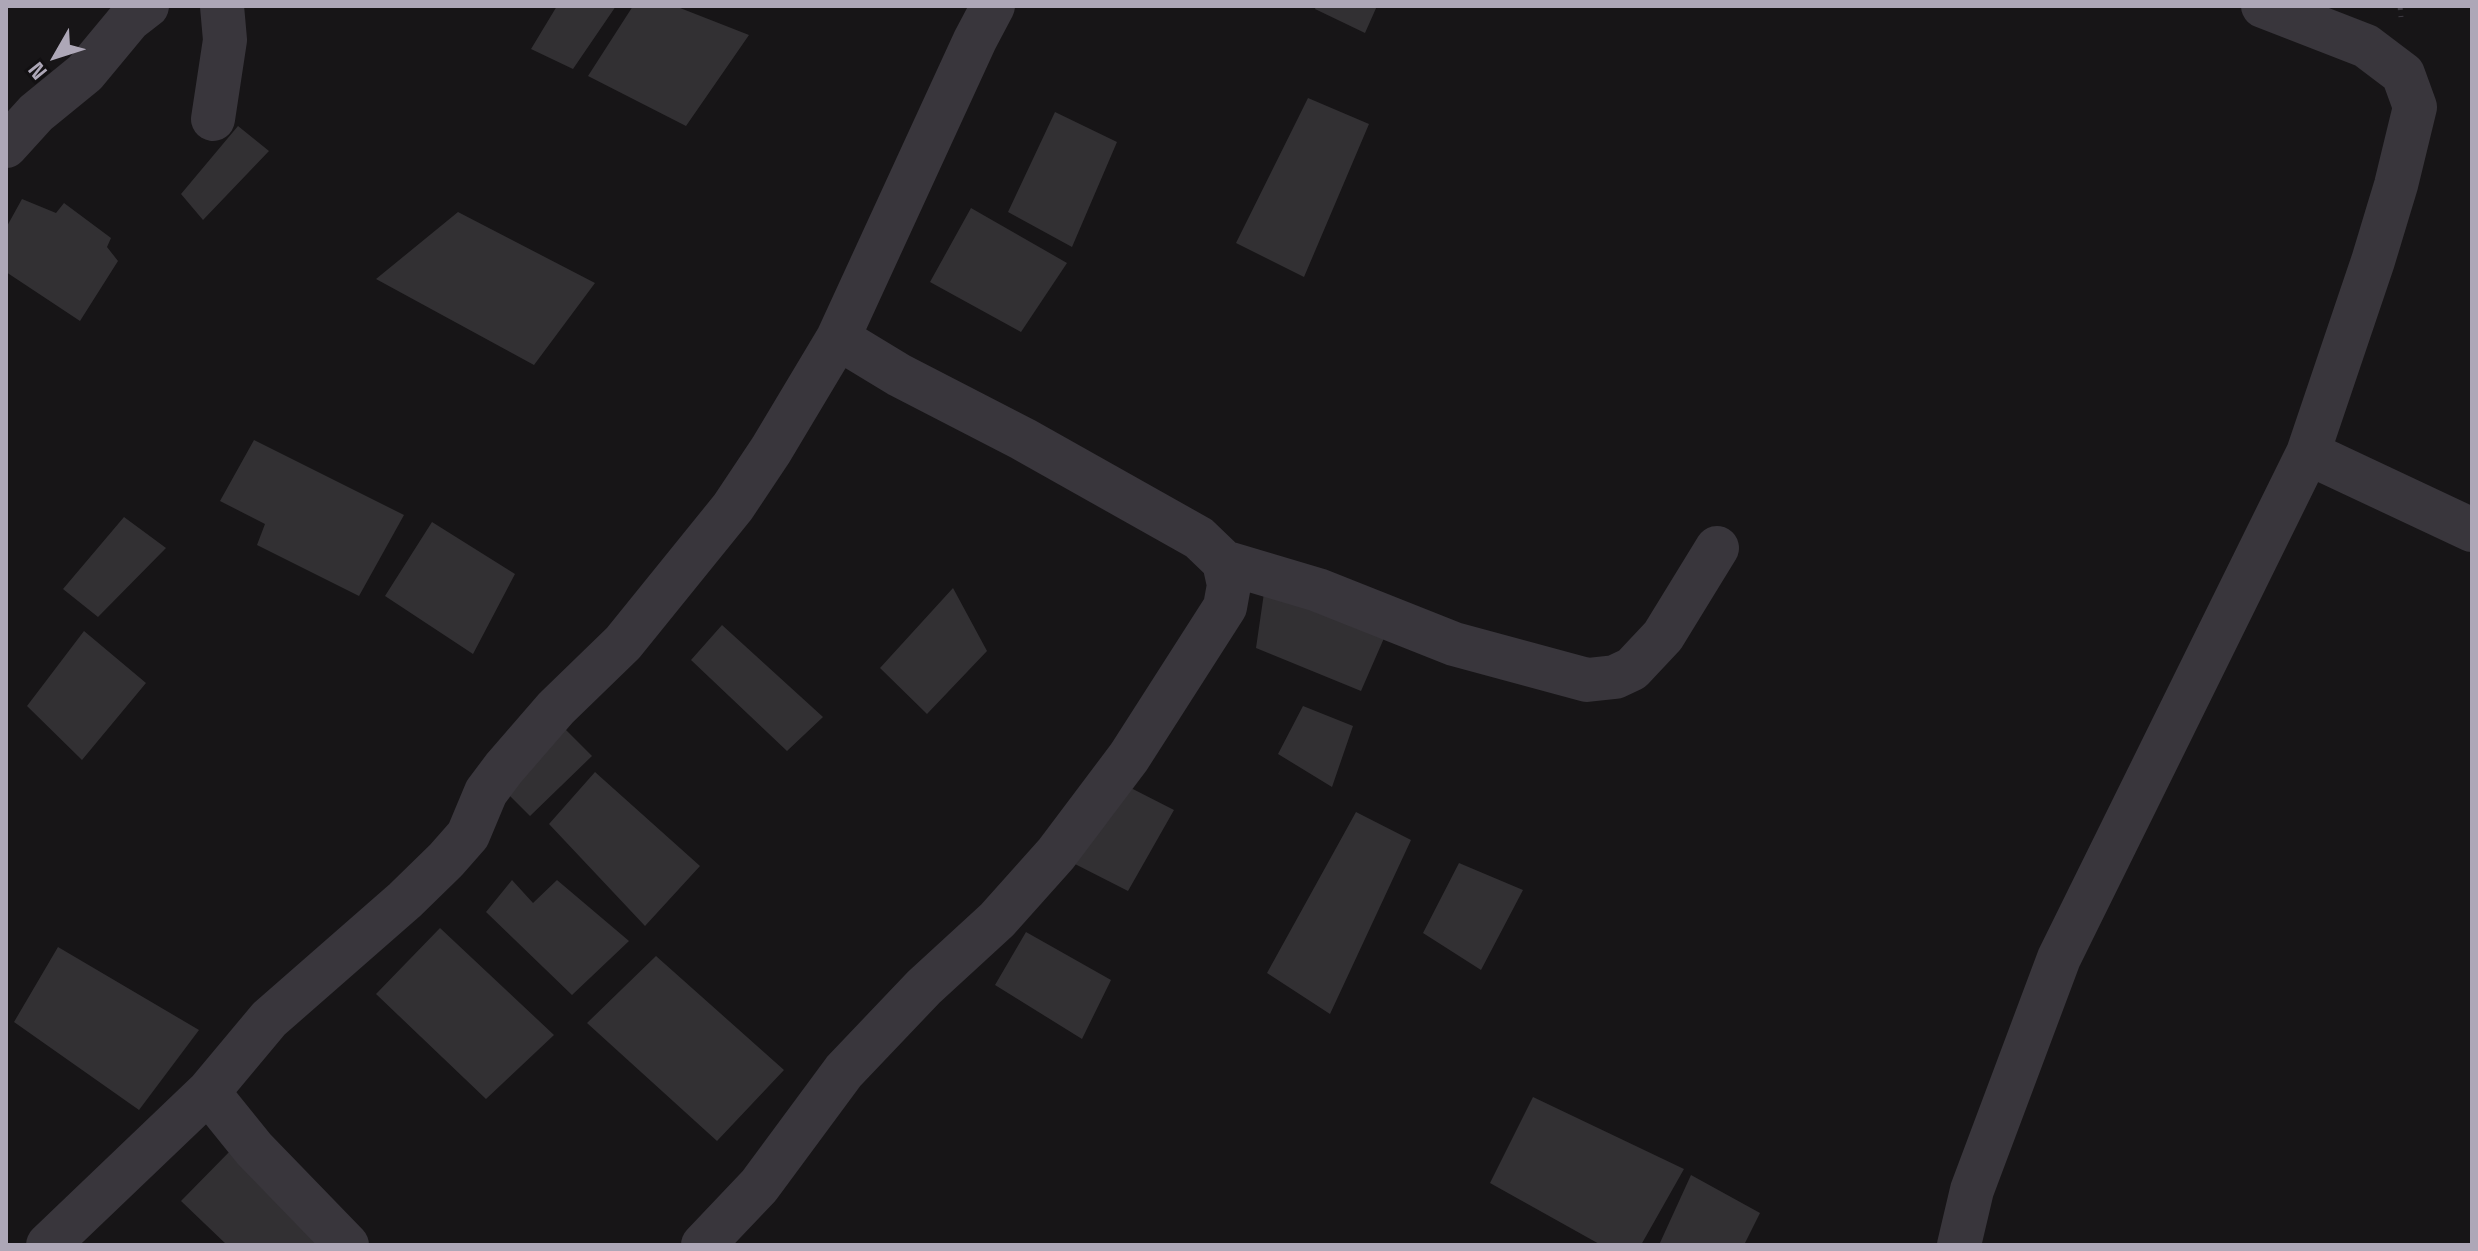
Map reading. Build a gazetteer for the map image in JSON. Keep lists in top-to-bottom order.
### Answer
{
  "north": "bottom left"
}
